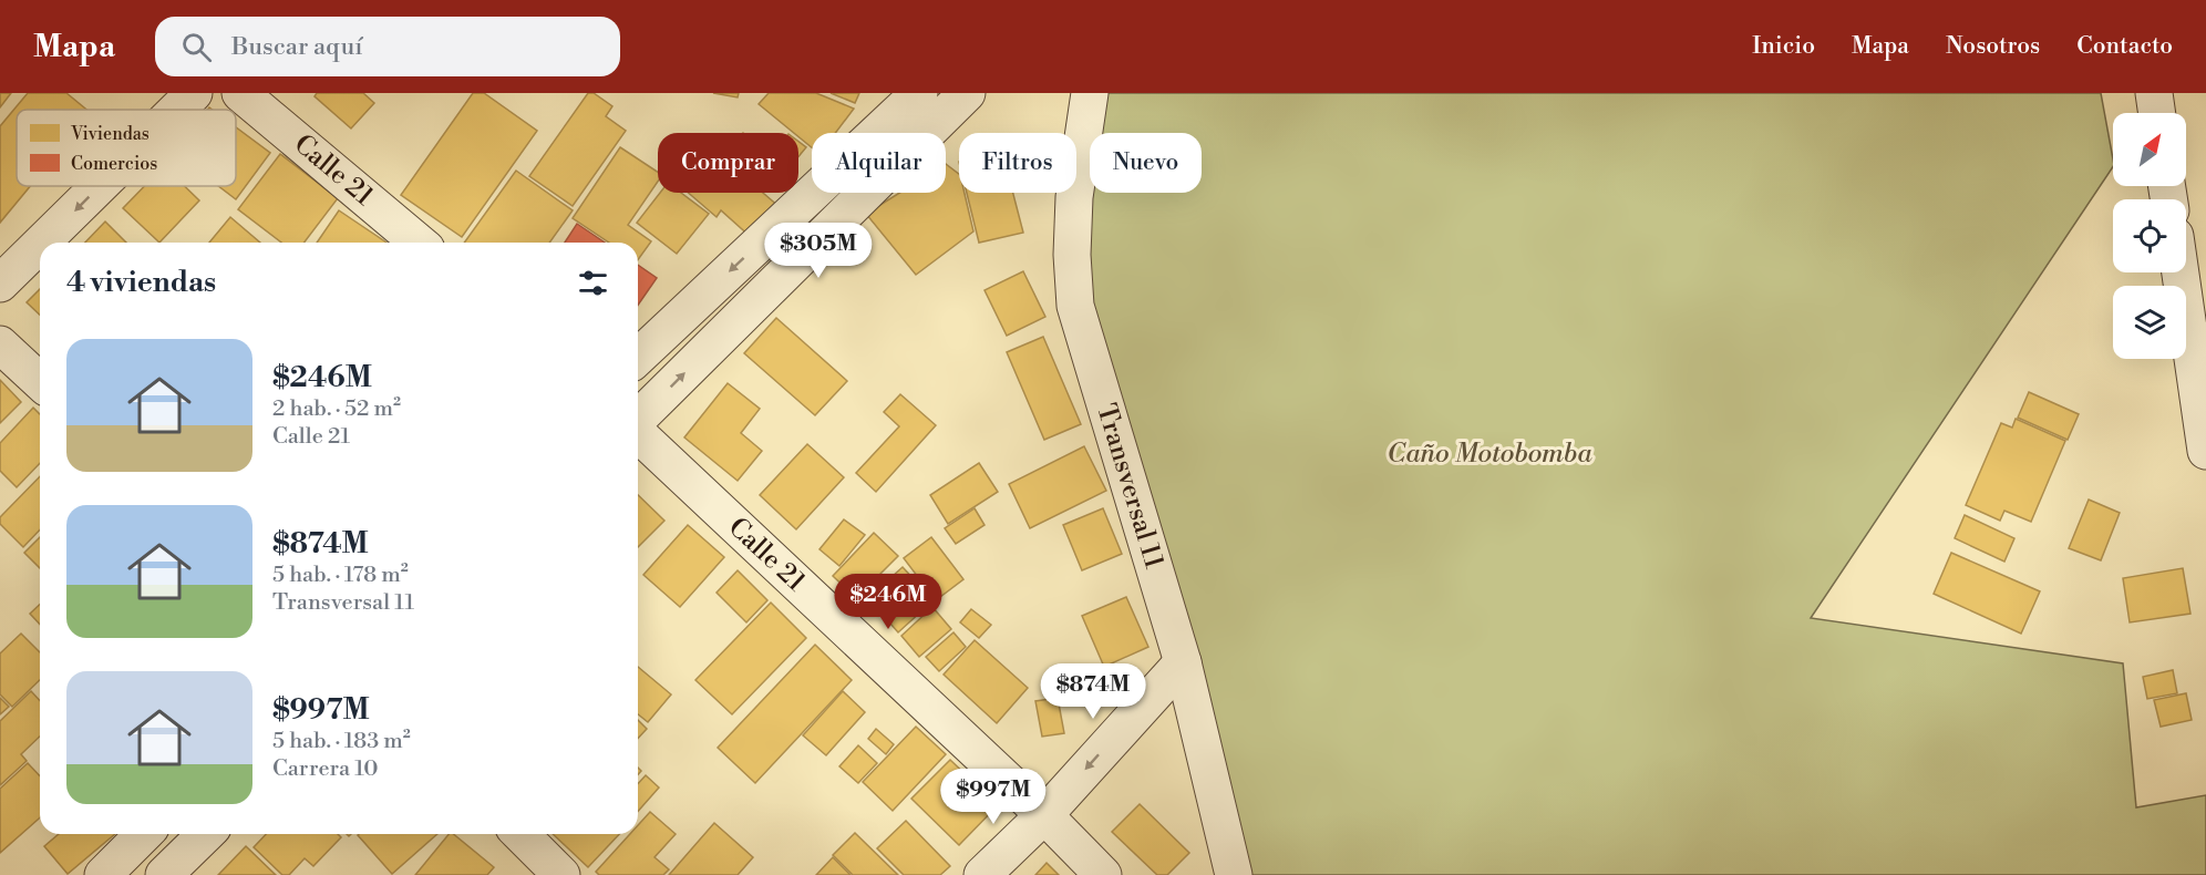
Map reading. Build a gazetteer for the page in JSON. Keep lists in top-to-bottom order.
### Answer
{
  "streets": {
    "street": ["Calle 21", "Transversal 11"]
  },
  "parks": ["Caño Motobomba"],
  "legend": ["Viviendas", "Comercios"],
  "north": "top right",
  "page": {
    "header": "Mapa",
    "search": "Buscar aquí",
    "nav": [
      "Inicio",
      "Mapa",
      "Nosotros",
      "Contacto"
    ],
    "chip": [
      "Comprar",
      "Alquilar",
      "Filtros",
      "Nuevo"
    ],
    "price": [
      "$305M",
      "$246M",
      "$874M",
      "$997M"
    ],
    "heading": "4 viviendas",
    "list": [
      {
        "name": "$246M",
        "note": "2 hab. · 52 m² · Calle 21"
      },
      {
        "name": "$874M",
        "note": "5 hab. · 178 m² · Transversal 11"
      },
      {
        "name": "$997M",
        "note": "5 hab. · 183 m² · Carrera 10"
      }
    ]
  }
}
